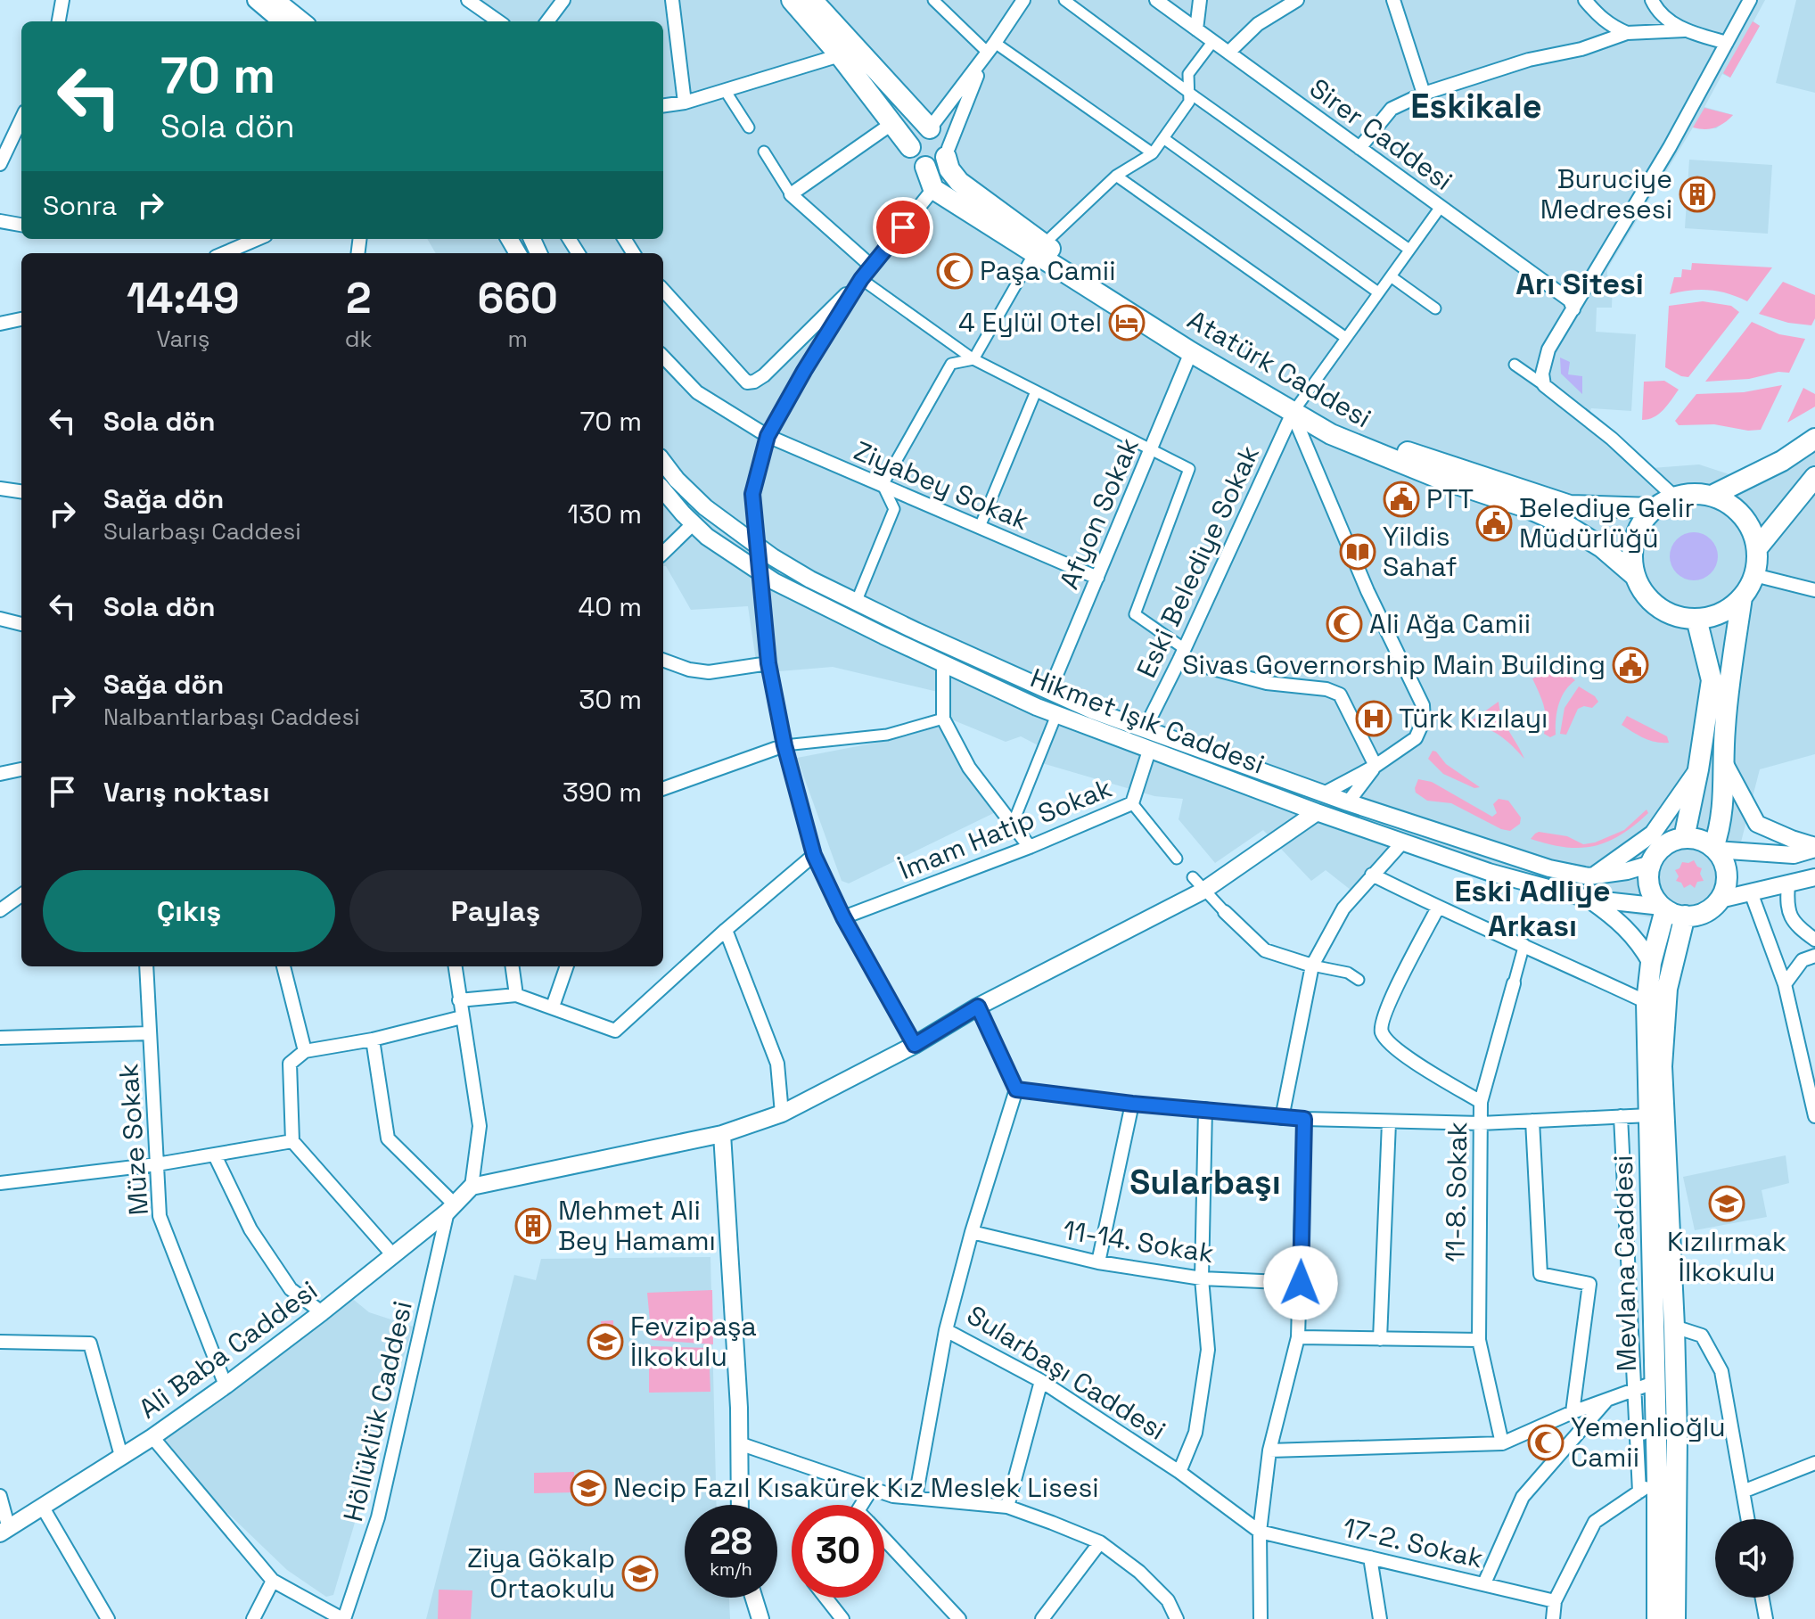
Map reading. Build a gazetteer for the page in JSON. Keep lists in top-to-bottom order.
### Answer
{
  "streets": {
    "main road": ["Atatürk Caddesi", "Mevlana Caddesi"],
    "street": [
      "Sirer Caddesi",
      "Ziyabey Sokak",
      "Afyon Sokak",
      "Eski Belediye Sokak",
      "Hikmet Işık Caddesi",
      "İmam Hatip Sokak",
      "Müze Sokak",
      "11-8. Sokak",
      "11-14. Sokak",
      "Ali Baba Caddesi",
      "Sularbaşı Caddesi",
      "Höllüklük Caddesi",
      "17-2. Sokak"
    ]
  },
  "crossings": [
    ["Atatürk Caddesi", "Afyon Sokak"],
    ["Atatürk Caddesi", "Eski Belediye Sokak"],
    ["Ziyabey Sokak", "Afyon Sokak"],
    ["Afyon Sokak", "Hikmet Işık Caddesi"],
    ["Eski Belediye Sokak", "Hikmet Işık Caddesi"],
    ["Hikmet Işık Caddesi", "İmam Hatip Sokak"],
    ["Hikmet Işık Caddesi", "Mevlana Caddesi"],
    ["Müze Sokak", "Ali Baba Caddesi"],
    ["11-14. Sokak", "Sularbaşı Caddesi"],
    ["Ali Baba Caddesi", "Höllüklük Caddesi"],
    ["Sularbaşı Caddesi", "17-2. Sokak"]
  ],
  "districts": [
    "Eskikale",
    "Arı Sitesi",
    "Eski Adliye Arkası",
    "Sularbaşı"
  ],
  "places": {
    "building": ["Buruciye Medresesi", "Mehmet Ali Bey Hamamı"],
    "mosque": ["Paşa Camii", "Ali Ağa Camii", "Yemenlioğlu Camii"],
    "hotel": ["4 Eylül Otel"],
    "public building": ["PTT", "Belediye Gelir Müdürlüğü", "Sivas Governorship Main Building"],
    "library": ["Yildis Sahaf"],
    "hospital": ["Türk Kızılayı"],
    "school or university": [
      "Kızılırmak İlkokulu",
      "Fevzipaşa İlkokulu",
      "Necip Fazıl Kısakürek Kız Meslek Lisesi",
      "Ziya Gökalp Ortaokulu"
    ]
  },
  "page": {
    "turn": ["70 m", "Sola dön"],
    "then": "Sonra",
    "eta": [
      "14:49",
      "Varış",
      "2",
      "dk",
      "660",
      "m"
    ],
    "list": [
      {
        "name": "Sola dön",
        "value": "70 m"
      },
      {
        "name": "Sağa dön",
        "note": "Sularbaşı Caddesi",
        "value": "130 m"
      },
      {
        "name": "Sola dön",
        "value": "40 m"
      },
      {
        "name": "Sağa dön",
        "note": "Nalbantlarbaşı Caddesi",
        "value": "30 m"
      },
      {
        "name": "Varış noktası",
        "value": "390 m"
      }
    ],
    "buttons": ["Çıkış", "Paylaş"],
    "speed": "28 km/h",
    "limit": "30"
  }
}
